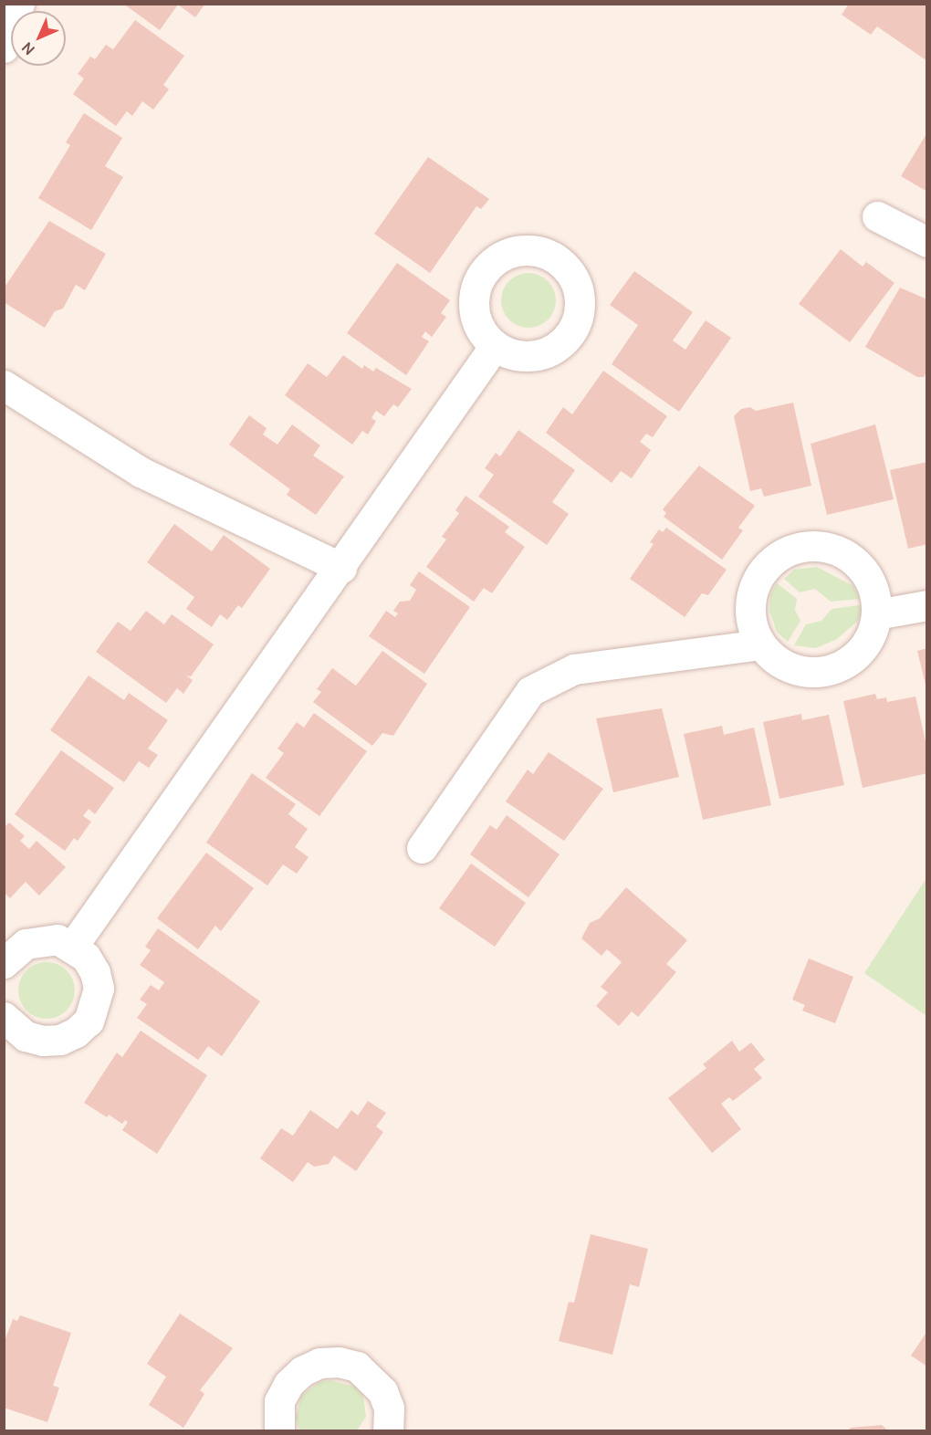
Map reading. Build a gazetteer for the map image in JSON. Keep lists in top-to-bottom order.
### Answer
{
  "north": "bottom left"
}
